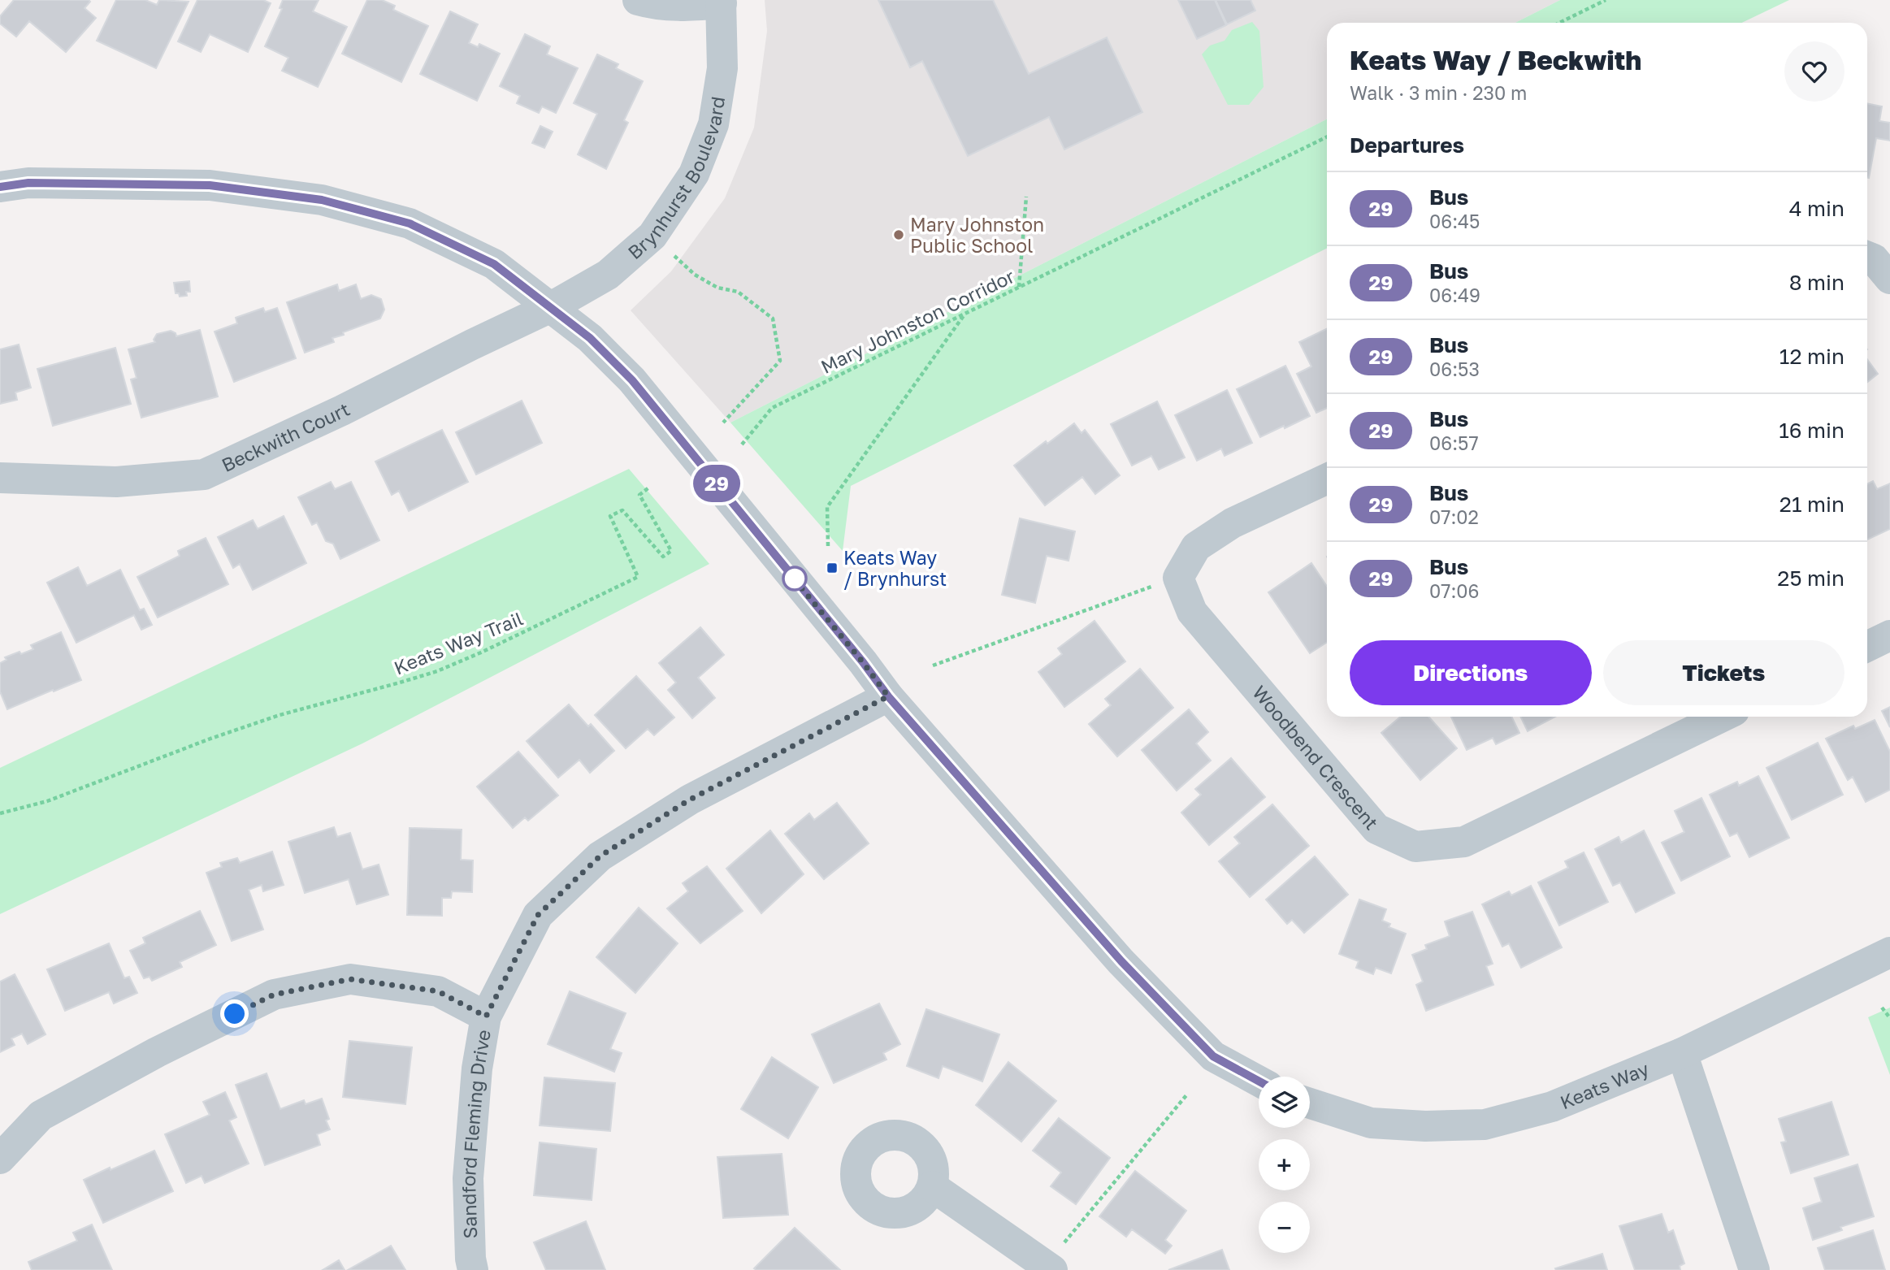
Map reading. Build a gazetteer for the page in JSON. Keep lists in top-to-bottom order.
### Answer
{
  "streets": {
    "street": [
      "Brynhurst Boulevard",
      "Beckwith Court",
      "Woodbend Crescent",
      "Keats Way",
      "Sandford Fleming Drive"
    ],
    "path": ["Mary Johnston Corridor", "Keats Way Trail"]
  },
  "crossings": [
    ["Brynhurst Boulevard", "Beckwith Court"]
  ],
  "places": {
    "other": ["Mary Johnston Public School"],
    "transit": ["Keats Way / Brynhurst"]
  },
  "lines": ["bus line 29"],
  "page": {
    "on_map": "29",
    "heading": [
      ["Keats Way / Beckwith", "Walk · 3 min · 230 m"],
      "Departures"
    ],
    "list": [
      {
        "mark": "29",
        "name": "Bus",
        "note": "06:45",
        "value": "4 min"
      },
      {
        "mark": "29",
        "name": "Bus",
        "note": "06:49",
        "value": "8 min"
      },
      {
        "mark": "29",
        "name": "Bus",
        "note": "06:53",
        "value": "12 min"
      },
      {
        "mark": "29",
        "name": "Bus",
        "note": "06:57",
        "value": "16 min"
      },
      {
        "mark": "29",
        "name": "Bus",
        "note": "07:02",
        "value": "21 min"
      },
      {
        "mark": "29",
        "name": "Bus",
        "note": "07:06",
        "value": "25 min"
      }
    ],
    "buttons": ["Directions", "Tickets"],
    "map_buttons": ["+", "−"]
  }
}
